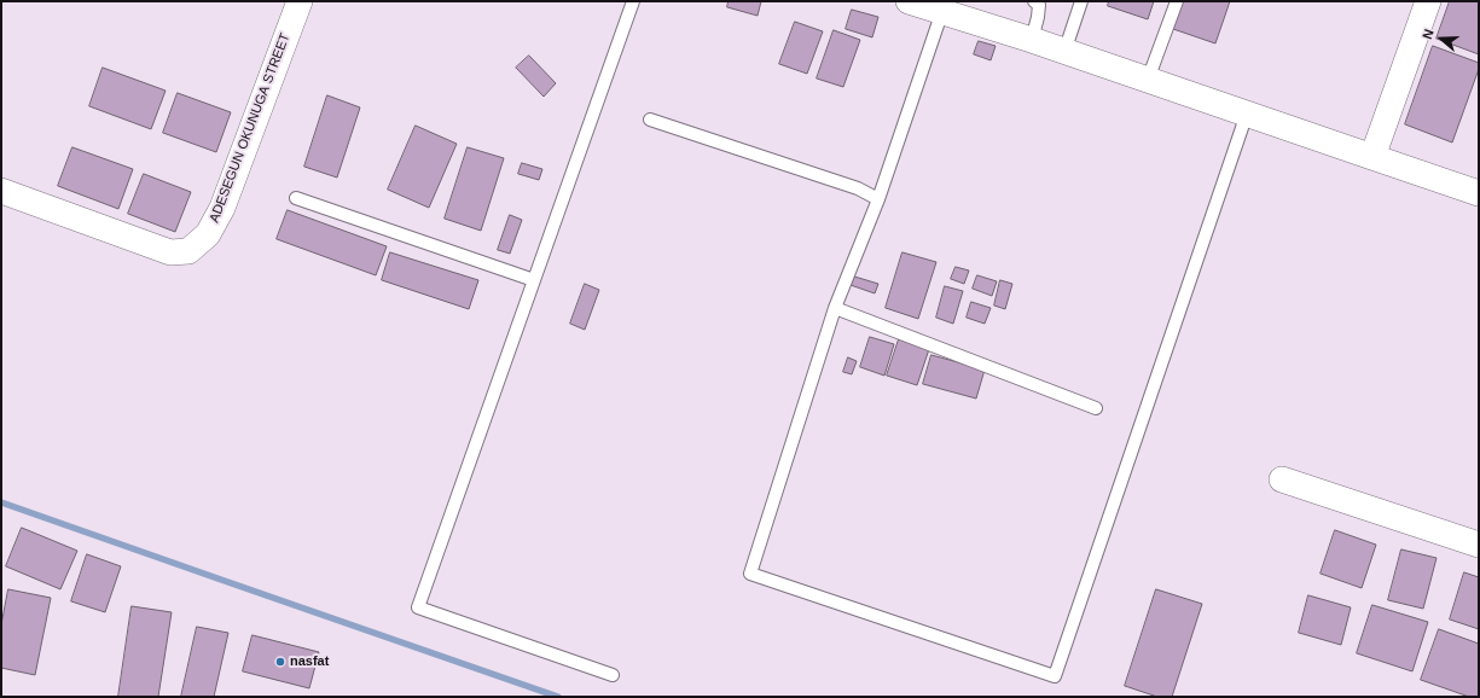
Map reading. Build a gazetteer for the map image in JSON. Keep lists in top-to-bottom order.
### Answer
{
  "streets": {
    "street": ["ADESEGUN OKUNUGA STREET"]
  },
  "places": ["nasfat"],
  "north": "left"
}
